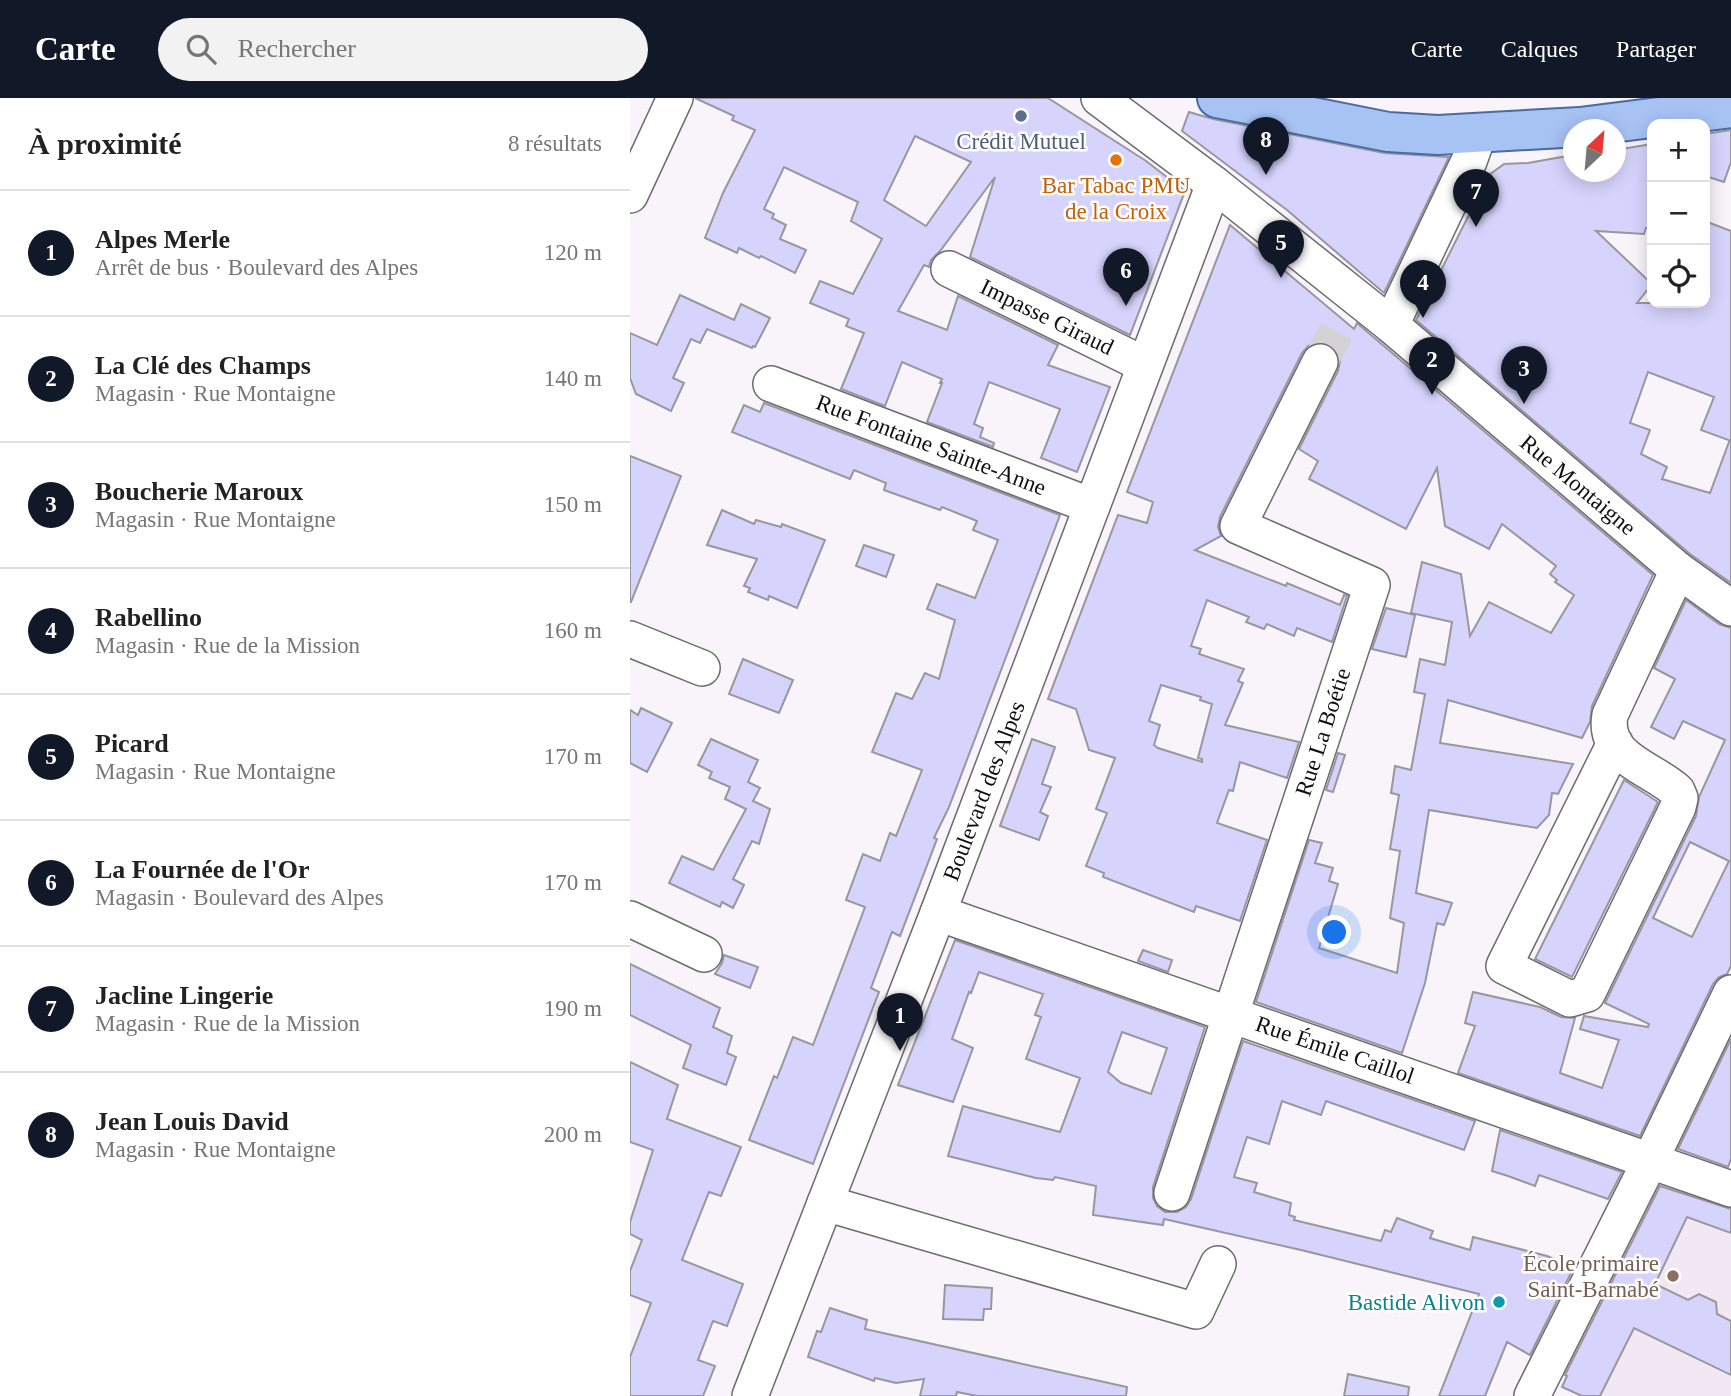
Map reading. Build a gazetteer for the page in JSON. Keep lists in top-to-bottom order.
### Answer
{
  "streets": {
    "street": [
      "Impasse Giraud",
      "Rue Fontaine Sainte-Anne",
      "Rue Montaigne",
      "Rue La Boétie",
      "Boulevard des Alpes",
      "Rue Émile Caillol"
    ]
  },
  "crossings": [
    ["Impasse Giraud", "Boulevard des Alpes"],
    ["Rue Fontaine Sainte-Anne", "Boulevard des Alpes"],
    ["Rue Montaigne", "Boulevard des Alpes"],
    ["Rue La Boétie", "Rue Émile Caillol"],
    ["Boulevard des Alpes", "Rue Émile Caillol"]
  ],
  "places": [
    "Crédit Mutuel",
    "Bar Tabac PMU de la Croix",
    "École primaire Saint-Barnabé",
    "Bastide Alivon"
  ],
  "north": "top right",
  "page": {
    "header": "Carte",
    "search": "Rechercher",
    "nav": ["Carte", "Calques", "Partager"],
    "heading": ["À proximité", "8 résultats"],
    "pins": [
      "8",
      "7",
      "5",
      "6",
      "4",
      "2",
      "3",
      "1"
    ],
    "map_buttons": ["+", "−"],
    "list": [
      {
        "mark": "1",
        "name": "Alpes Merle",
        "note": "Arrêt de bus · Boulevard des Alpes",
        "value": "120 m"
      },
      {
        "mark": "2",
        "name": "La Clé des Champs",
        "note": "Magasin · Rue Montaigne",
        "value": "140 m"
      },
      {
        "mark": "3",
        "name": "Boucherie Maroux",
        "note": "Magasin · Rue Montaigne",
        "value": "150 m"
      },
      {
        "mark": "4",
        "name": "Rabellino",
        "note": "Magasin · Rue de la Mission",
        "value": "160 m"
      },
      {
        "mark": "5",
        "name": "Picard",
        "note": "Magasin · Rue Montaigne",
        "value": "170 m"
      },
      {
        "mark": "6",
        "name": "La Fournée de l'Or",
        "note": "Magasin · Boulevard des Alpes",
        "value": "170 m"
      },
      {
        "mark": "7",
        "name": "Jacline Lingerie",
        "note": "Magasin · Rue de la Mission",
        "value": "190 m"
      },
      {
        "mark": "8",
        "name": "Jean Louis David",
        "note": "Magasin · Rue Montaigne",
        "value": "200 m"
      }
    ]
  }
}
